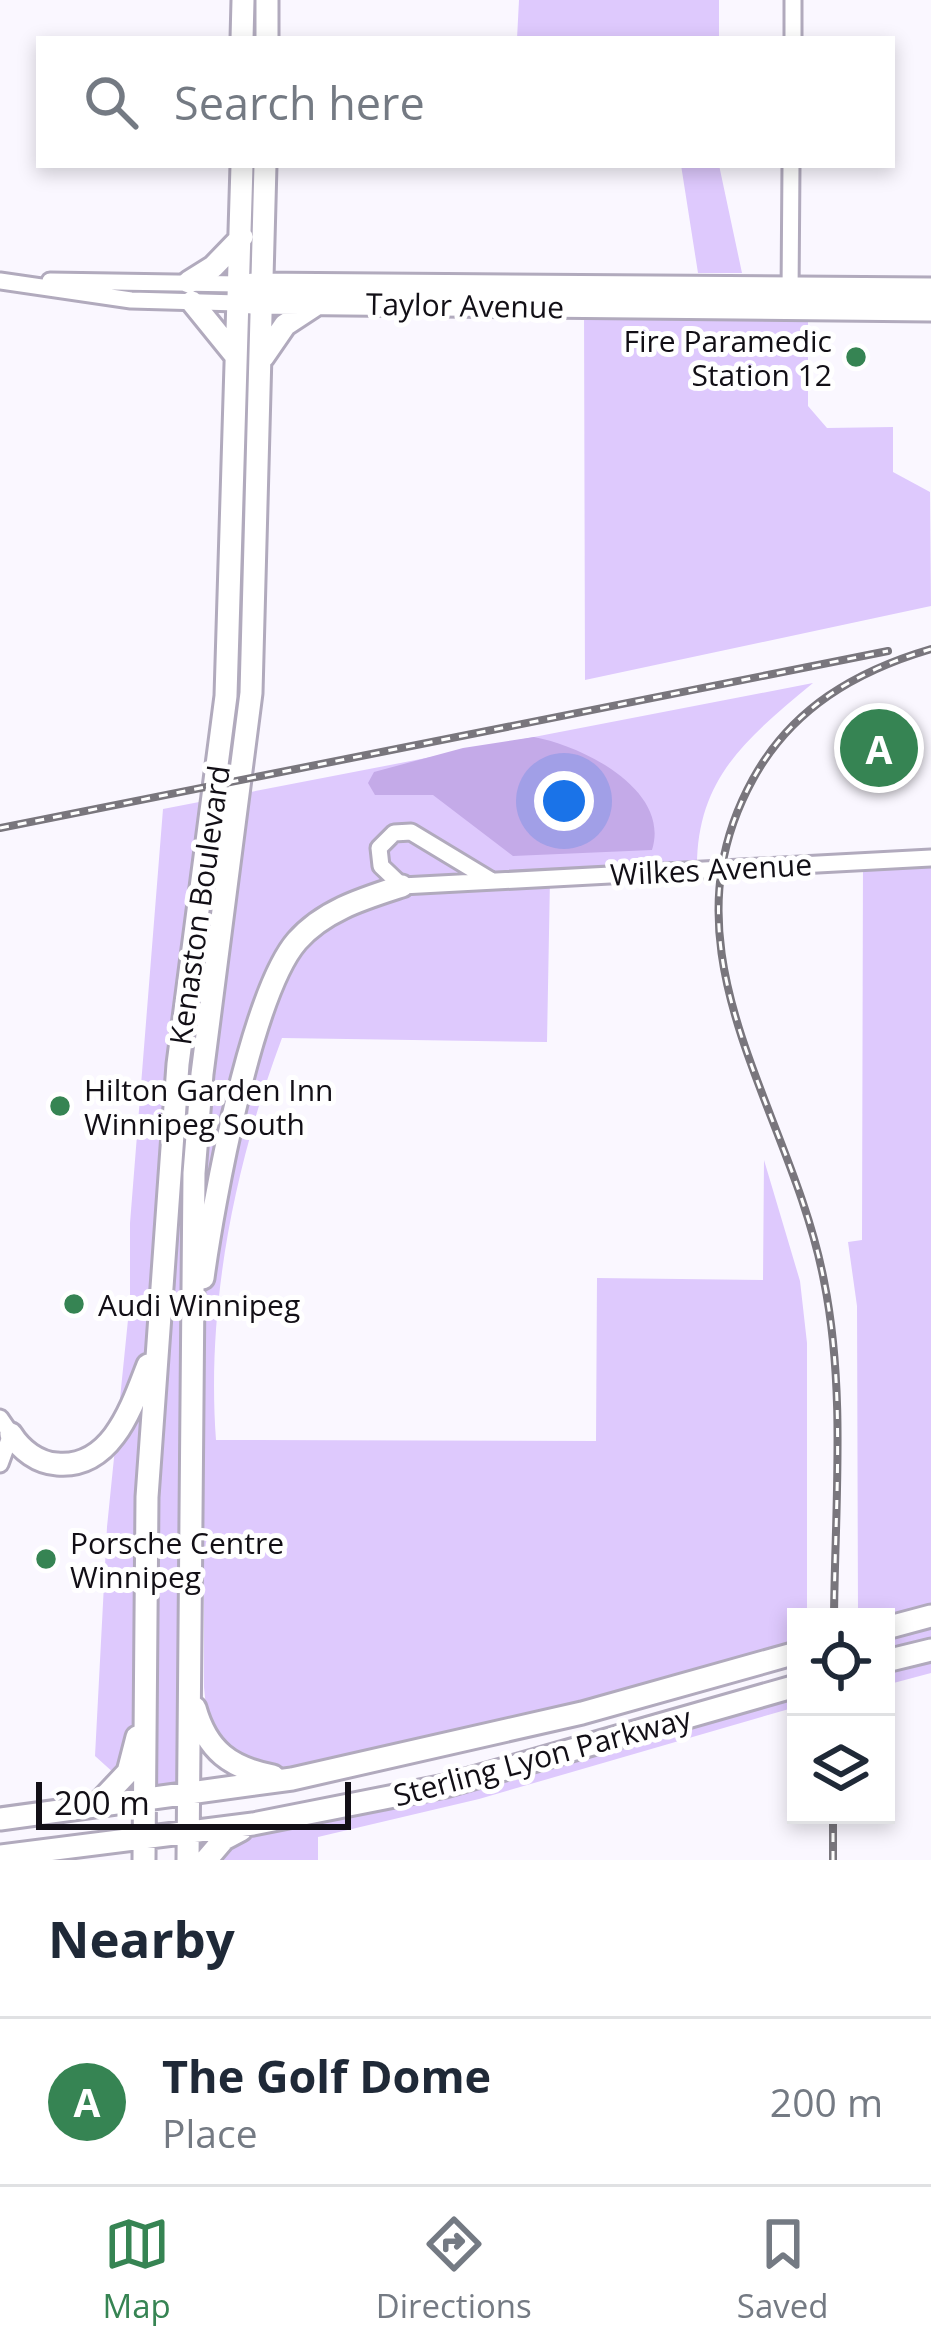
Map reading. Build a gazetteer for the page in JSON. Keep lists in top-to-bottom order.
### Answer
{
  "streets": {
    "main road": ["Taylor Avenue", "Kenaston Boulevard", "Sterling Lyon Parkway"],
    "street": ["Wilkes Avenue"]
  },
  "crossings": [
    ["Taylor Avenue", "Kenaston Boulevard"],
    ["Kenaston Boulevard", "Sterling Lyon Parkway"]
  ],
  "places": [
    "Fire Paramedic Station 12",
    "Hilton Garden Inn Winnipeg South",
    "Audi Winnipeg",
    "Porsche Centre Winnipeg"
  ],
  "scale_bar": "200 m",
  "page": {
    "search": "Search here",
    "pins": "A",
    "scale": "200 m",
    "heading": "Nearby",
    "list": [
      {
        "mark": "A",
        "name": "The Golf Dome",
        "note": "Place",
        "value": "200 m"
      }
    ],
    "nav": ["Map", "Directions", "Saved"]
  }
}
